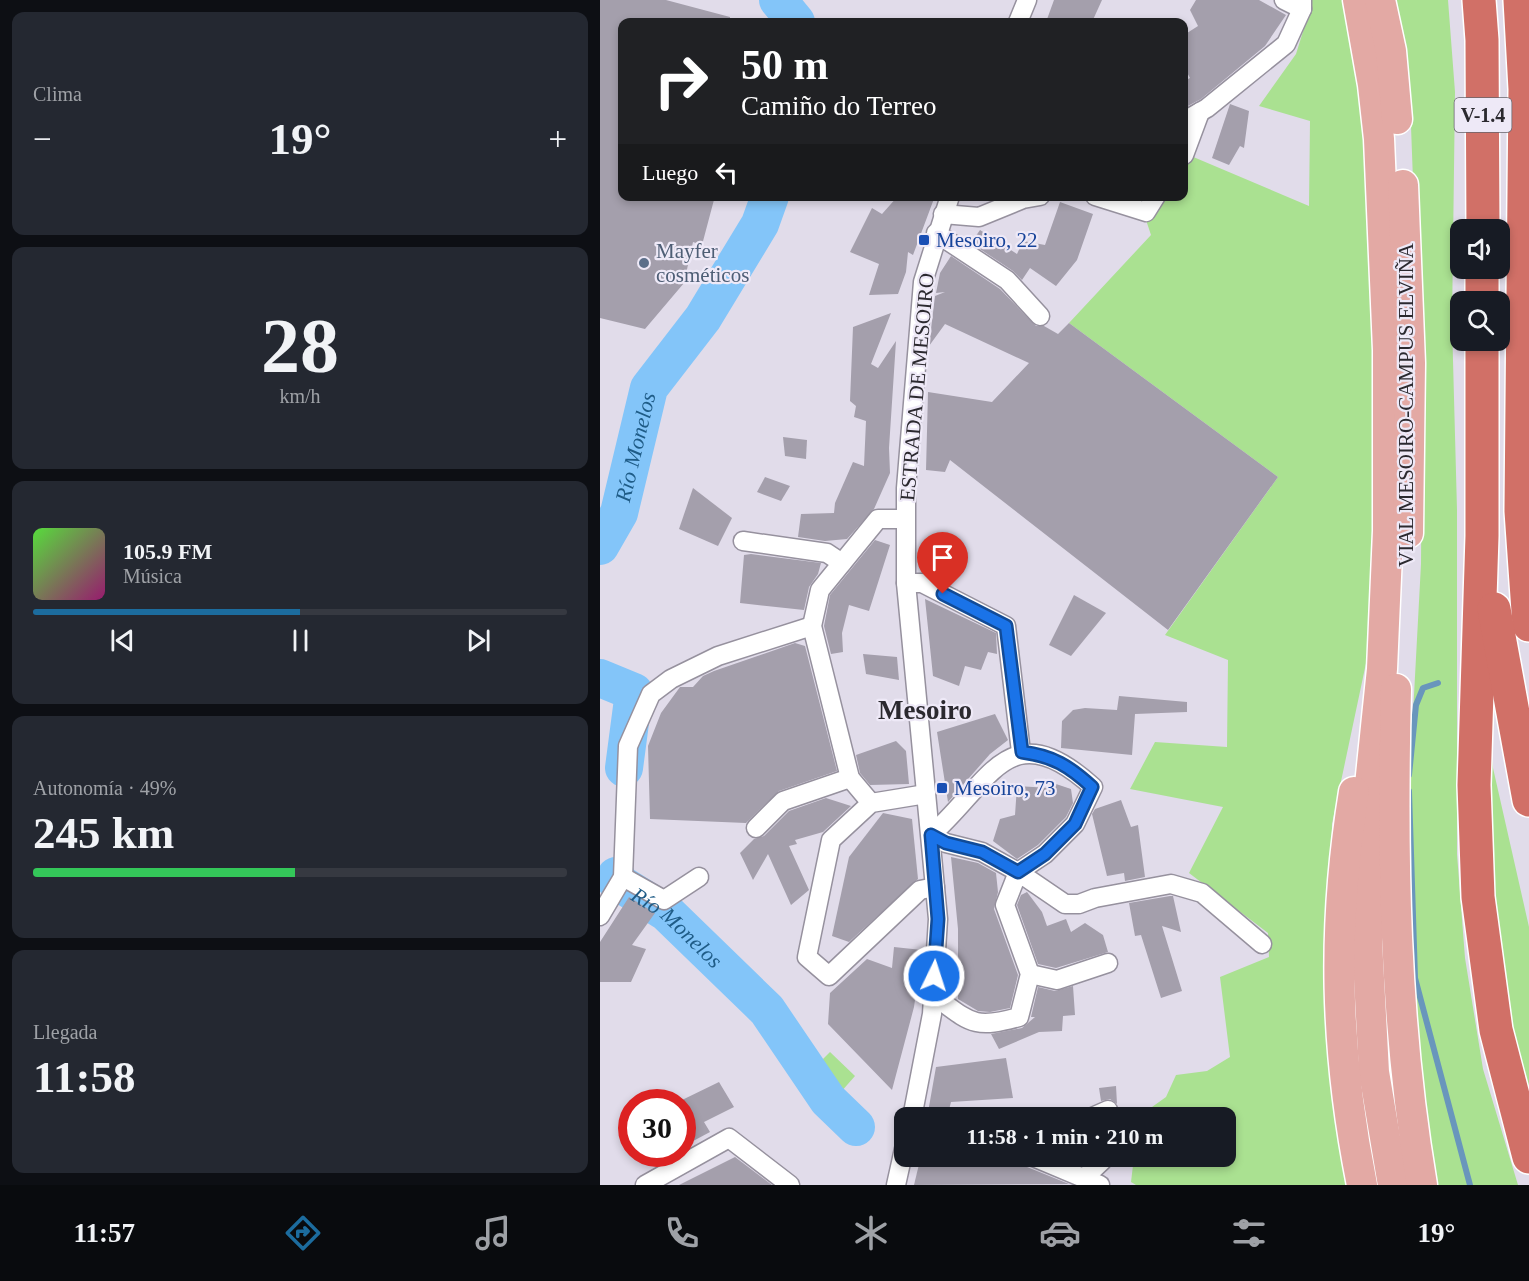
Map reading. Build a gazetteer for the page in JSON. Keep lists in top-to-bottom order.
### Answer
{
  "streets": {
    "highway": ["V-1.4"],
    "main road": ["VIAL MESOIRO-CAMPUS ELVIÑA"],
    "street": ["ESTRADA DE MESOIRO"]
  },
  "districts": ["Mesoiro"],
  "water": ["Río Monelos"],
  "places": {
    "transit": ["Mesoiro, 22", "Mesoiro, 73"],
    "other": ["Mayfer cosméticos"]
  },
  "page": {
    "tile": [
      "Clima",
      ["28", "km/h"],
      ["Autonomía · 49%", "245 km"],
      ["Llegada", "11:58"]
    ],
    "turn": ["50 m", "Camiño do Terreo"],
    "heat": ["−", "19°", "+"],
    "then": "Luego",
    "song": ["105.9 FM", "Música"],
    "limit": "30",
    "trip": "11:58 · 1 min · 210 m",
    "tabs": ["11:57", "19°"]
  }
}
